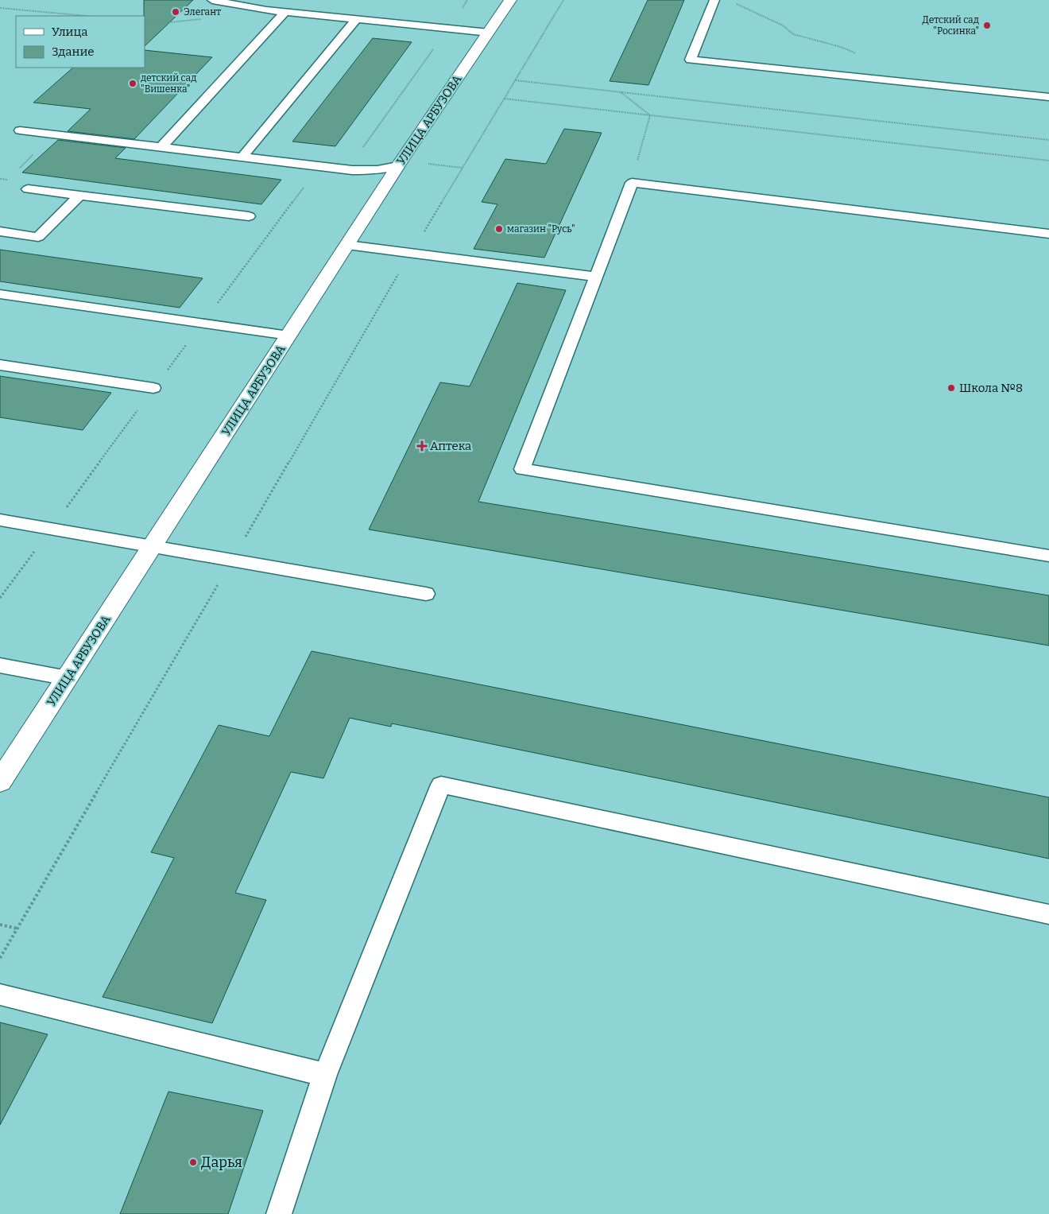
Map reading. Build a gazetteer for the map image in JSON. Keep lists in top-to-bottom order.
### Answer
{
  "streets": {
    "street": ["УЛИЦА АРБУЗОВА"]
  },
  "places": {
    "other": [
      "Элегант",
      "Детский сад \"Росинка\"",
      "детский сад \"Вишенка\"",
      "магазин \"Русь\"",
      "Школа №8",
      "Дарья"
    ],
    "health": ["Аптека"]
  },
  "legend": ["Улица", "Здание"]
}
